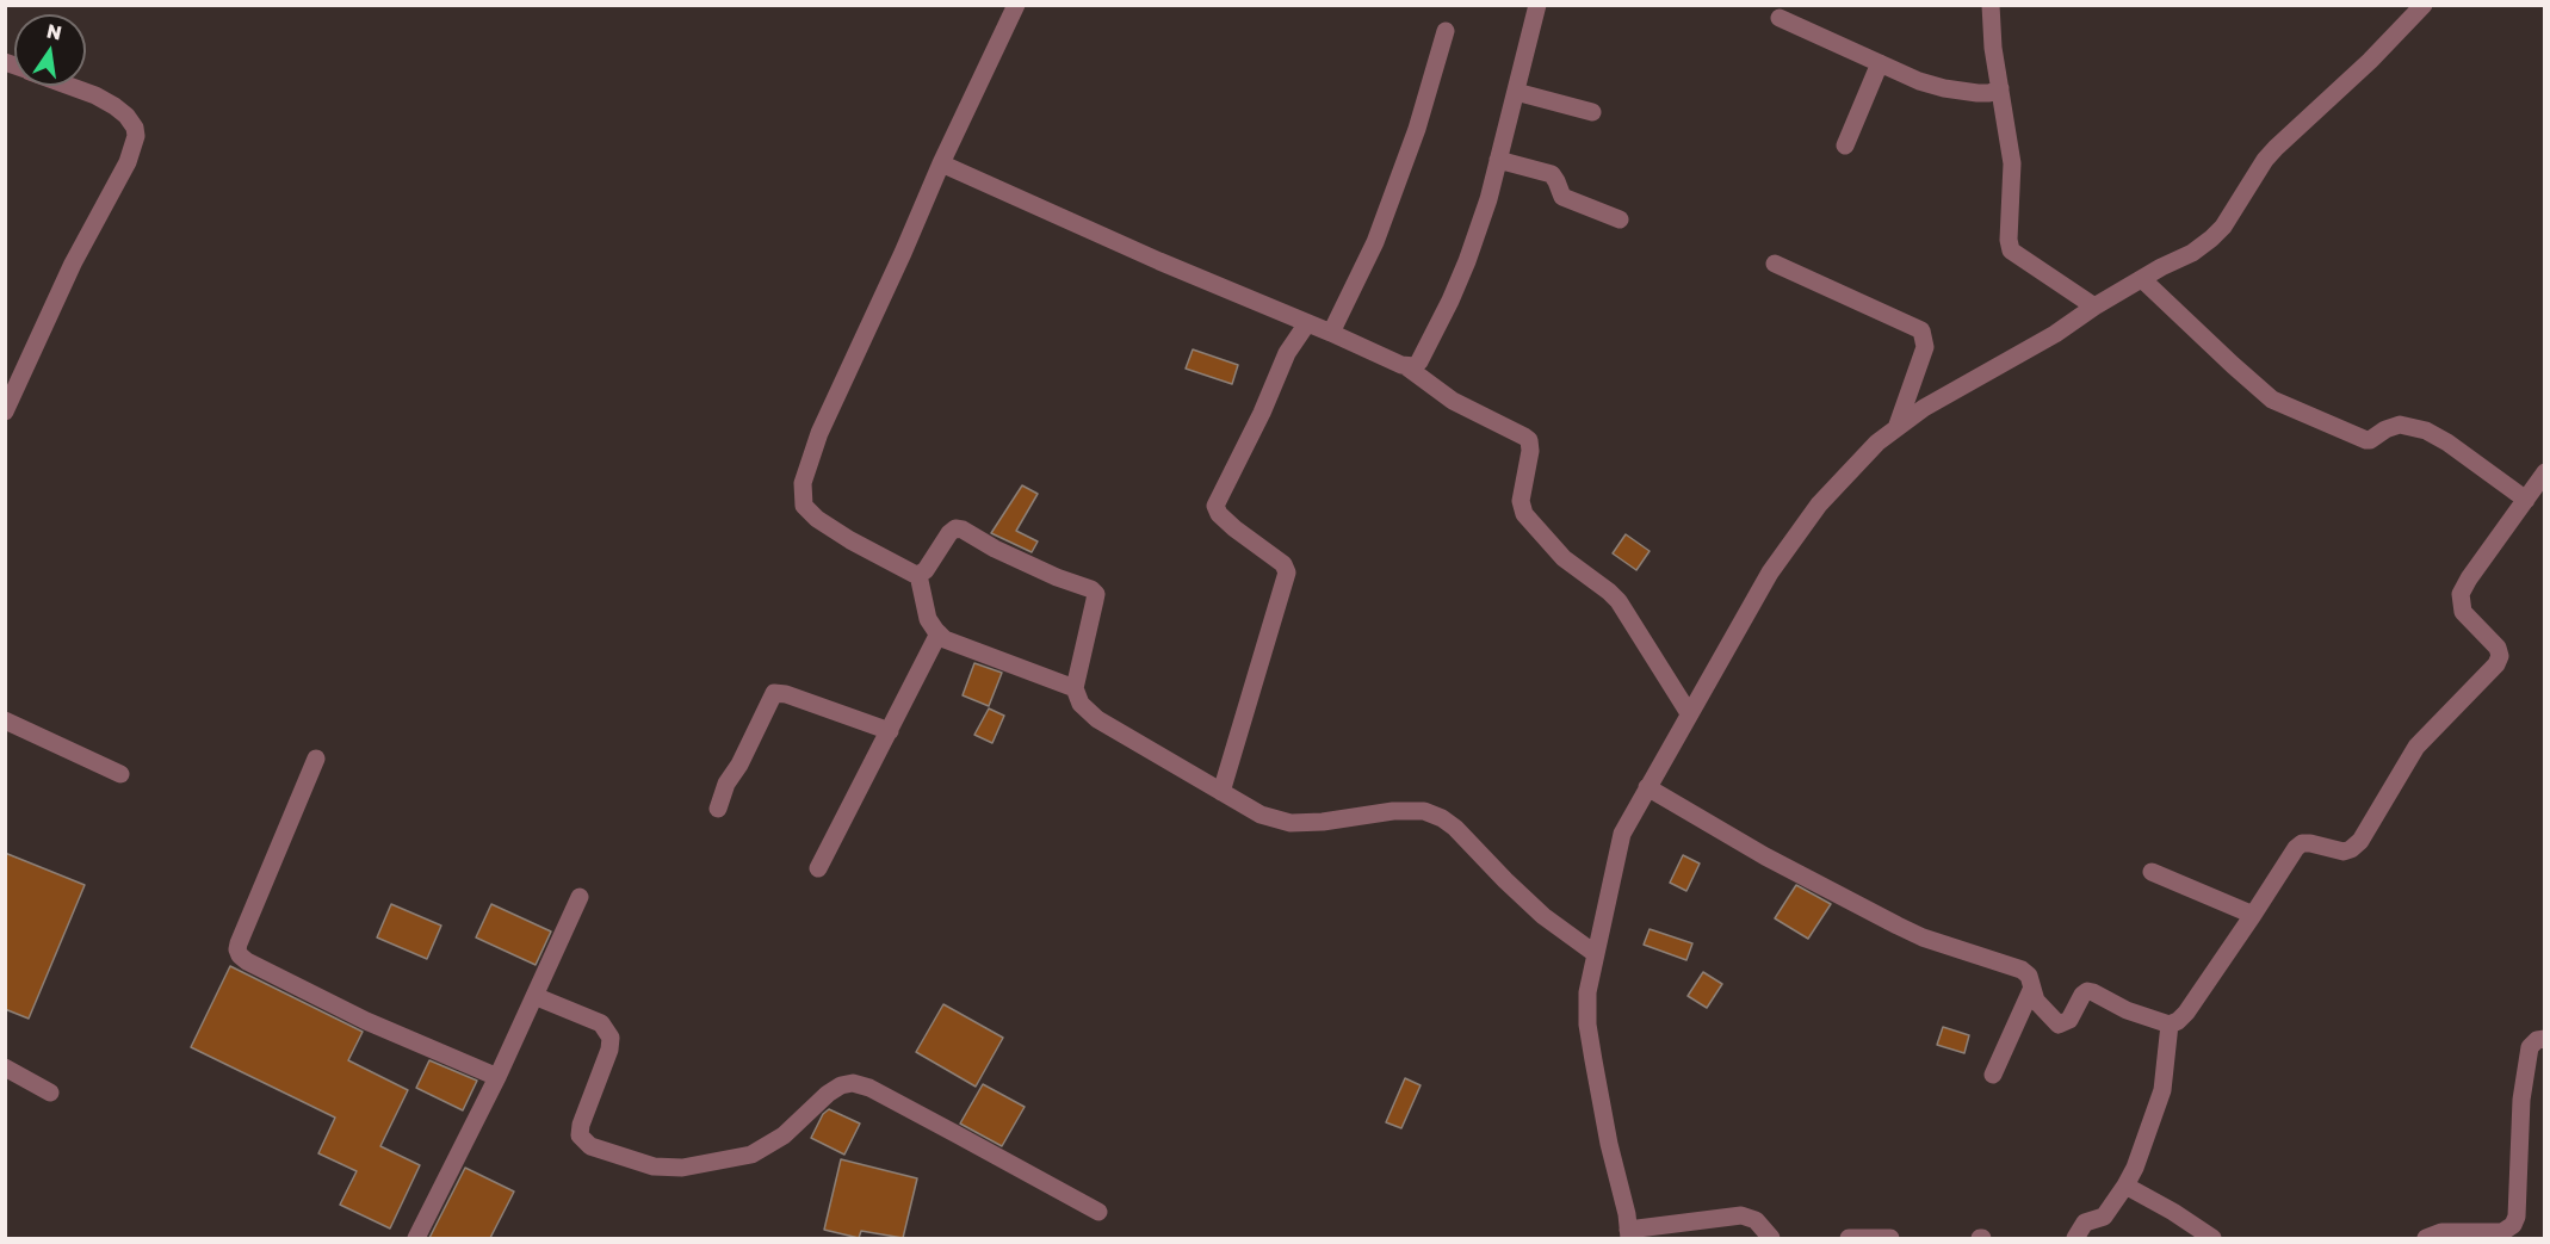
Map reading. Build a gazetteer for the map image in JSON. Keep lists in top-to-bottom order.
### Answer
{
  "north": "top"
}
